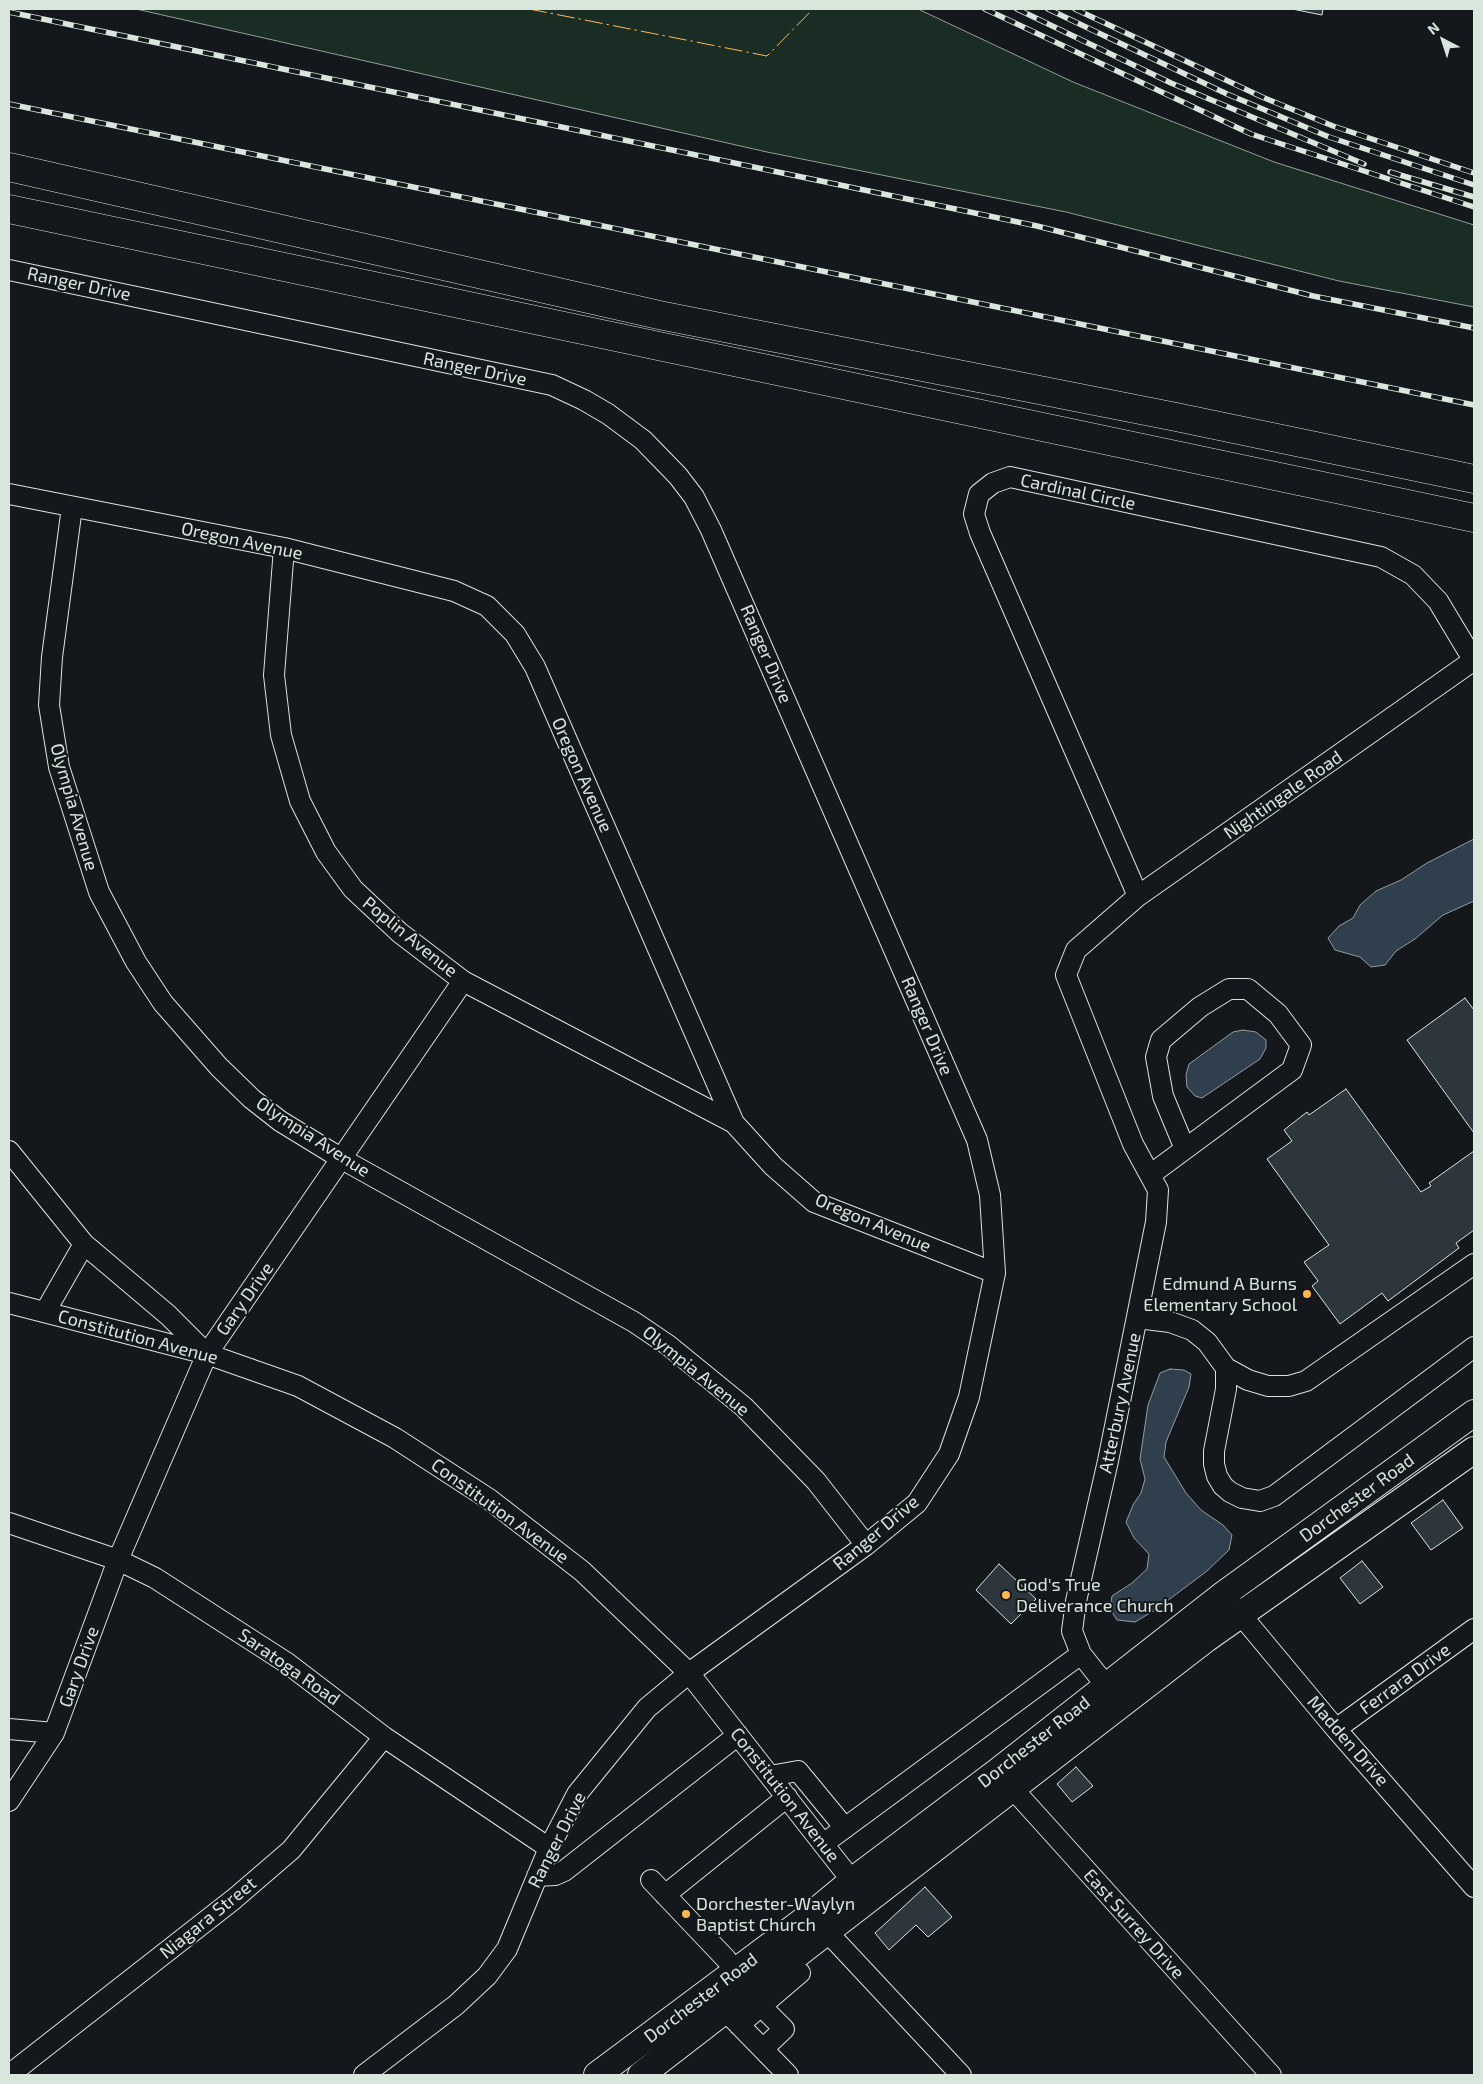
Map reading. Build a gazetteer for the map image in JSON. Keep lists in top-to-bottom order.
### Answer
{
  "streets": {
    "main road": ["Dorchester Road"],
    "street": [
      "Ranger Drive",
      "Cardinal Circle",
      "Oregon Avenue",
      "Nightingale Road",
      "Olympia Avenue",
      "Poplin Avenue",
      "Gary Drive",
      "Constitution Avenue",
      "Atterbury Avenue",
      "Saratoga Road",
      "Ferrara Drive",
      "Madden Drive",
      "Niagara Street",
      "East Surrey Drive"
    ]
  },
  "crossings": [
    ["Ranger Drive", "Oregon Avenue"],
    ["Ranger Drive", "Olympia Avenue"],
    ["Ranger Drive", "Constitution Avenue"],
    ["Ranger Drive", "Saratoga Road"],
    ["Cardinal Circle", "Nightingale Road"],
    ["Oregon Avenue", "Olympia Avenue"],
    ["Oregon Avenue", "Poplin Avenue"],
    ["Nightingale Road", "Atterbury Avenue"],
    ["Olympia Avenue", "Gary Drive"],
    ["Poplin Avenue", "Gary Drive"],
    ["Gary Drive", "Constitution Avenue"],
    ["Gary Drive", "Saratoga Road"],
    ["Constitution Avenue", "Dorchester Road"],
    ["Atterbury Avenue", "Dorchester Road"],
    ["Dorchester Road", "Madden Drive"],
    ["Dorchester Road", "East Surrey Drive"],
    ["Saratoga Road", "Niagara Street"],
    ["Ferrara Drive", "Madden Drive"]
  ],
  "places": ["Edmund A Burns Elementary School", "God's True Deliverance Church", "Dorchester-Waylyn Baptist Church"],
  "north": "top left"
}
